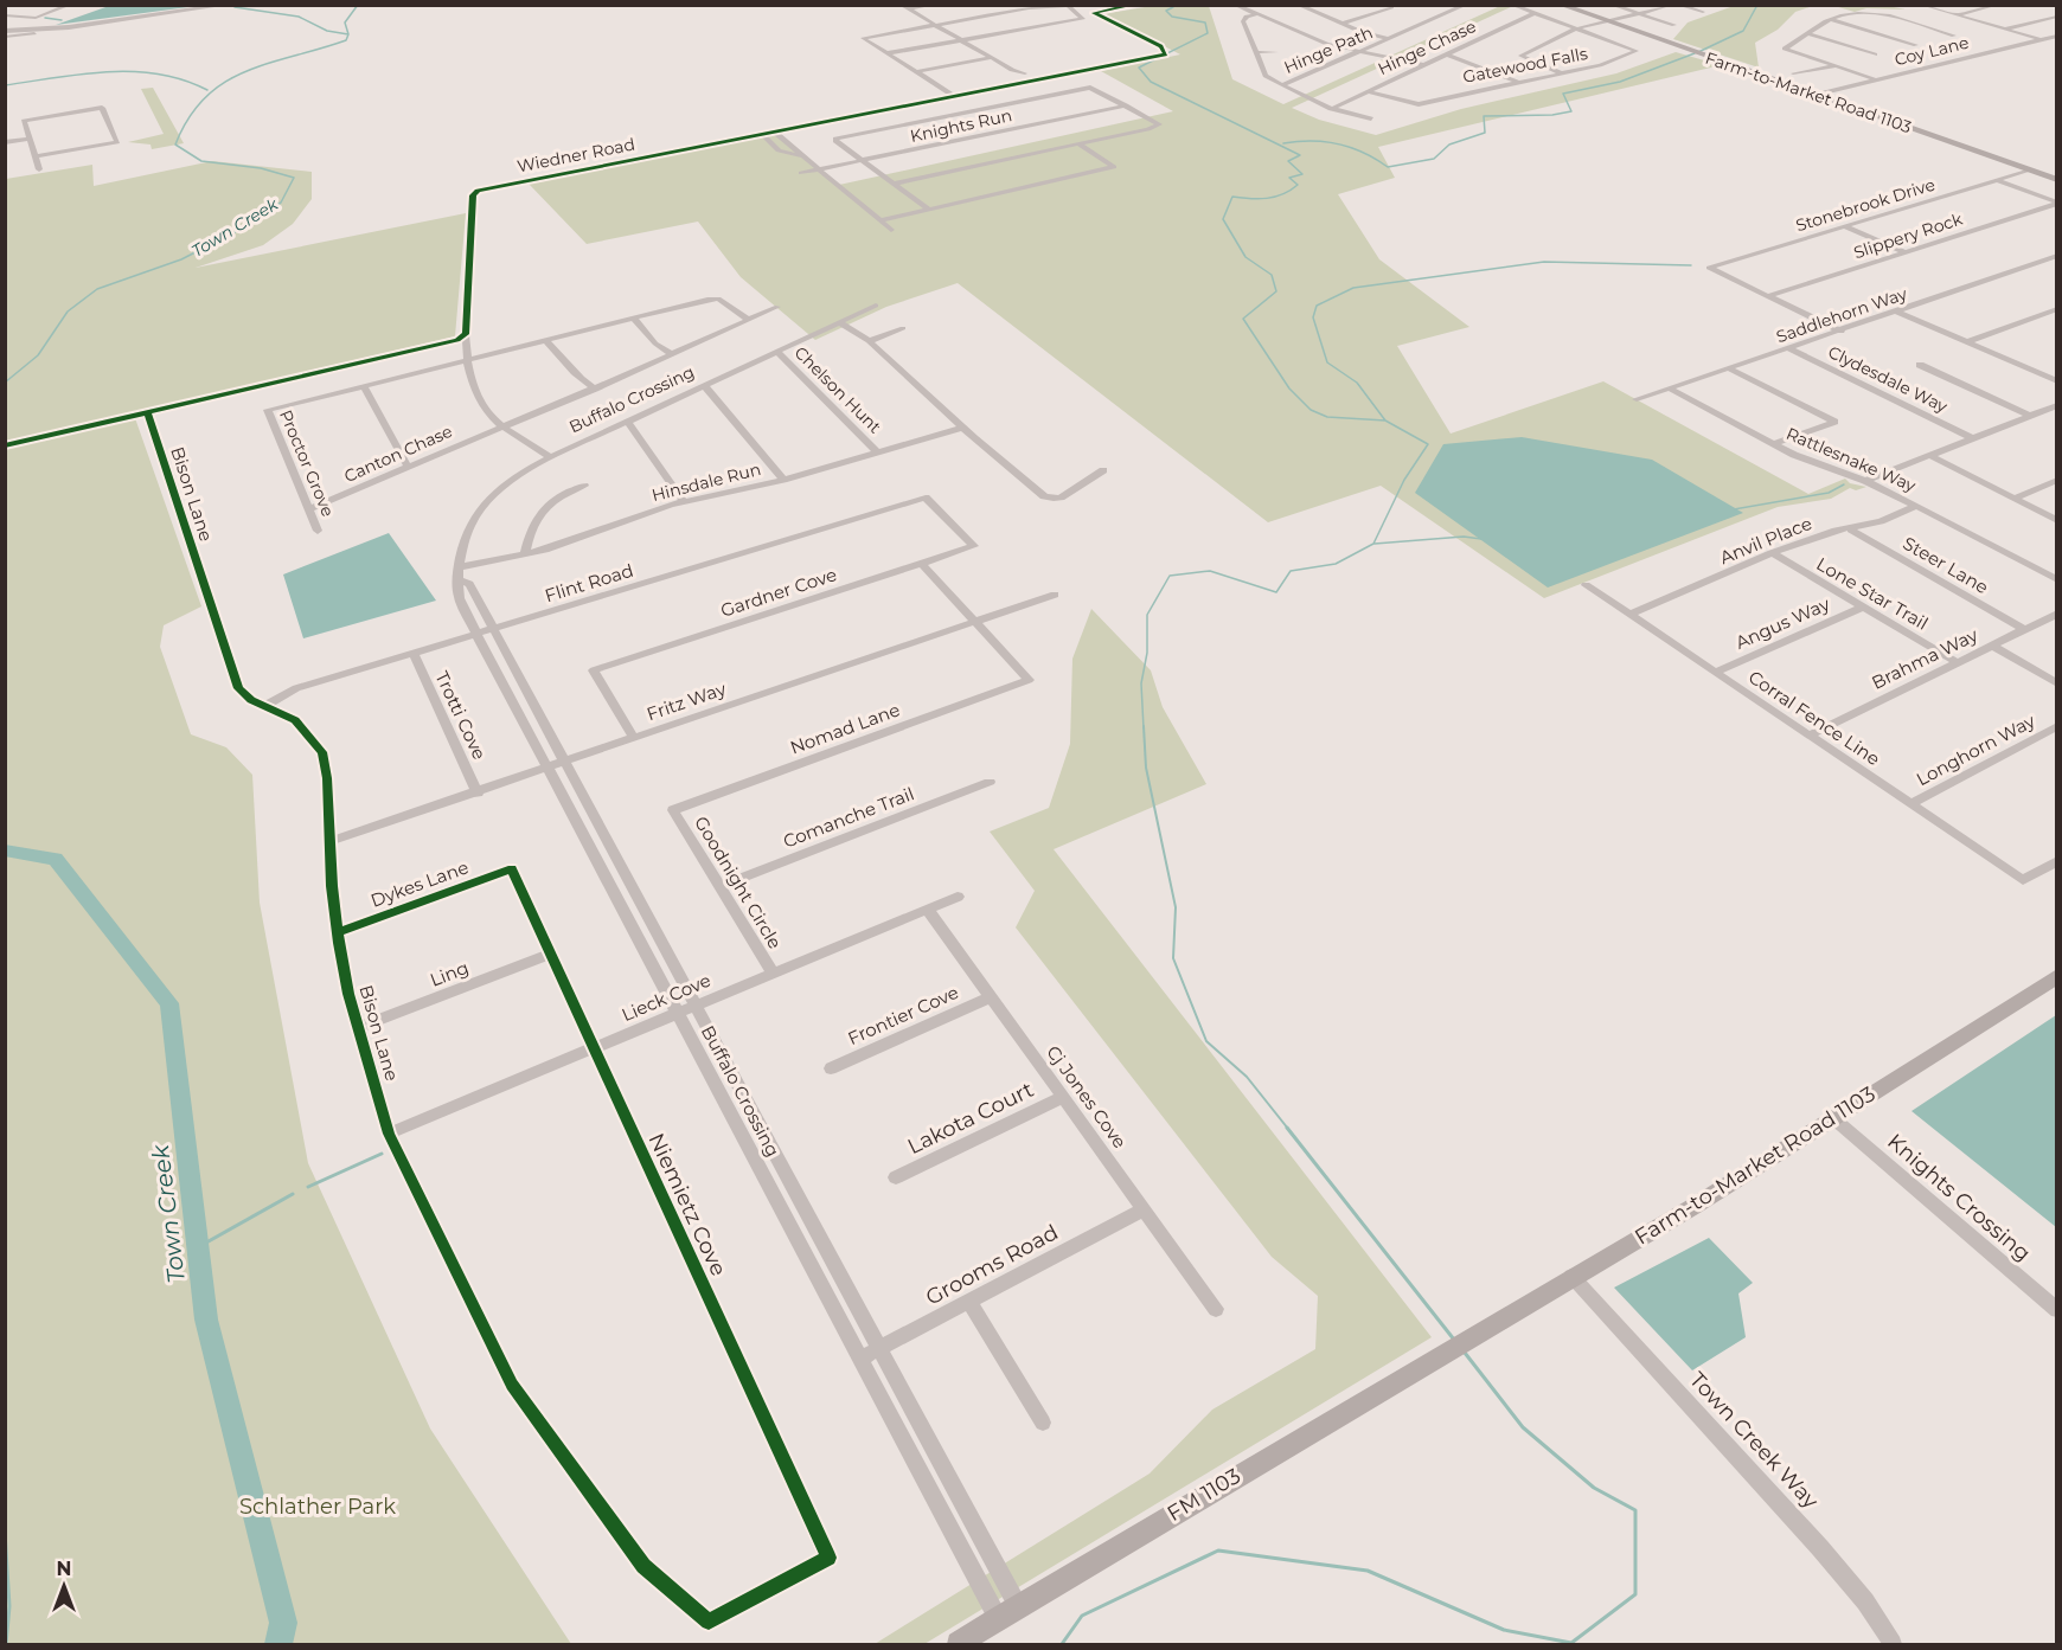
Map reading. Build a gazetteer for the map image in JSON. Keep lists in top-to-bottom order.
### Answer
{
  "streets": {
    "main road": ["Farm-to-Market Road 1103", "FM 1103"],
    "street": [
      "Hinge Chase",
      "Hinge Path",
      "Coy Lane",
      "Gatewood Falls",
      "Knights Run",
      "Wiedner Road",
      "Stonebrook Drive",
      "Slippery Rock",
      "Saddlehorn Way",
      "Clydesdale Way",
      "Chelson Hunt",
      "Buffalo Crossing",
      "Canton Chase",
      "Rattlesnake Way",
      "Proctor Grove",
      "Hinsdale Run",
      "Bison Lane",
      "Anvil Place",
      "Steer Lane",
      "Flint Road",
      "Gardner Cove",
      "Lone Star Trail",
      "Angus Way",
      "Brahma Way",
      "Fritz Way",
      "Trotti Cove",
      "Corral Fence Line",
      "Nomad Lane",
      "Longhorn Way",
      "Comanche Trail",
      "Goodnight Circle",
      "Dykes Lane",
      "Ling",
      "Lieck Cove",
      "Frontier Cove",
      "Cj Jones Cove",
      "Lakota Court",
      "Knights Crossing",
      "Niemietz Cove",
      "Grooms Road",
      "Town Creek Way"
    ]
  },
  "crossings": [
    ["Hinge Chase", "Gatewood Falls"],
    ["Coy Lane", "Farm-to-Market Road 1103"],
    ["Farm-to-Market Road 1103", "Stonebrook Drive"],
    ["Farm-to-Market Road 1103", "Knights Crossing"],
    ["Farm-to-Market Road 1103", "Town Creek Way"],
    ["Farm-to-Market Road 1103", "FM 1103"],
    ["Stonebrook Drive", "Slippery Rock"],
    ["Saddlehorn Way", "Clydesdale Way"],
    ["Saddlehorn Way", "Rattlesnake Way"],
    ["Chelson Hunt", "Buffalo Crossing"],
    ["Chelson Hunt", "Hinsdale Run"],
    ["Buffalo Crossing", "Hinsdale Run"],
    ["Buffalo Crossing", "Flint Road"],
    ["Buffalo Crossing", "Fritz Way"],
    ["Buffalo Crossing", "Lieck Cove"],
    ["Buffalo Crossing", "Grooms Road"],
    ["Buffalo Crossing", "FM 1103"],
    ["Canton Chase", "Proctor Grove"],
    ["Rattlesnake Way", "Anvil Place"],
    ["Bison Lane", "Flint Road"],
    ["Bison Lane", "Fritz Way"],
    ["Bison Lane", "Dykes Lane"],
    ["Bison Lane", "Ling"],
    ["Bison Lane", "Lieck Cove"],
    ["Bison Lane", "Niemietz Cove"],
    ["Anvil Place", "Steer Lane"],
    ["Anvil Place", "Lone Star Trail"],
    ["Anvil Place", "Corral Fence Line"],
    ["Steer Lane", "Brahma Way"],
    ["Flint Road", "Gardner Cove"],
    ["Flint Road", "Trotti Cove"],
    ["Gardner Cove", "Fritz Way"],
    ["Lone Star Trail", "Angus Way"],
    ["Lone Star Trail", "Brahma Way"],
    ["Angus Way", "Corral Fence Line"],
    ["Brahma Way", "Corral Fence Line"],
    ["Fritz Way", "Trotti Cove"],
    ["Fritz Way", "Nomad Lane"],
    ["Corral Fence Line", "Longhorn Way"],
    ["Nomad Lane", "Goodnight Circle"],
    ["Comanche Trail", "Goodnight Circle"],
    ["Goodnight Circle", "Lieck Cove"],
    ["Dykes Lane", "Niemietz Cove"],
    ["Ling", "Niemietz Cove"],
    ["Lieck Cove", "Cj Jones Cove"],
    ["Lieck Cove", "Niemietz Cove"],
    ["Frontier Cove", "Cj Jones Cove"],
    ["Cj Jones Cove", "Lakota Court"],
    ["Cj Jones Cove", "Grooms Road"]
  ],
  "water": ["Town Creek"],
  "parks": ["Schlather Park"],
  "north": "top"
}
